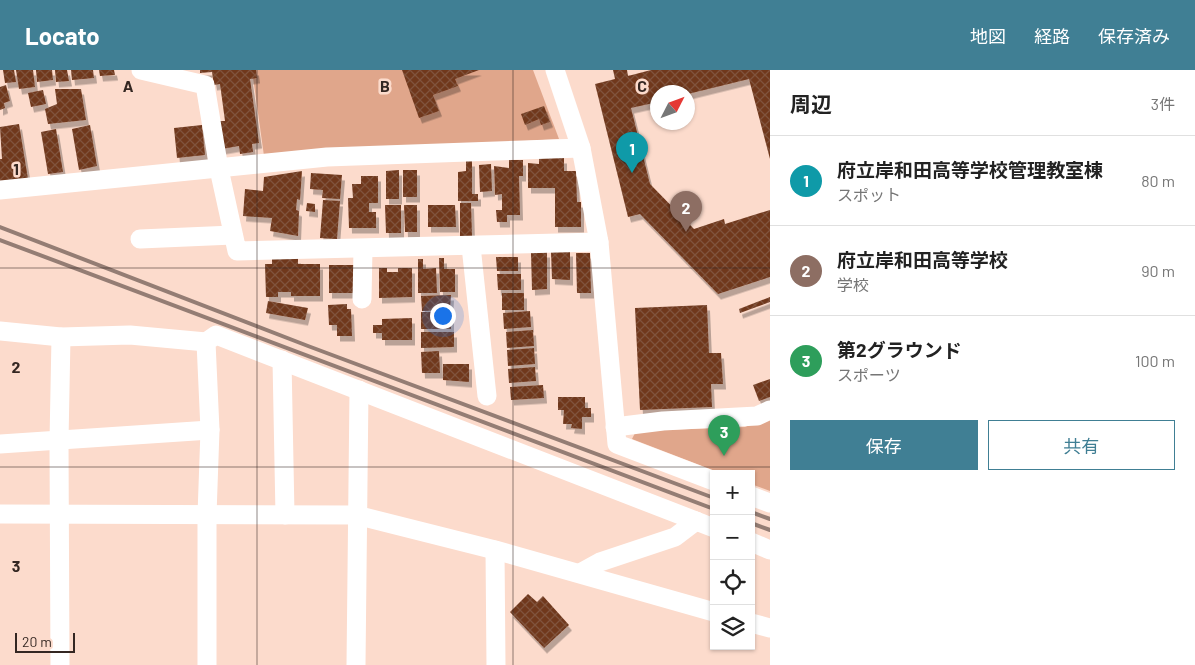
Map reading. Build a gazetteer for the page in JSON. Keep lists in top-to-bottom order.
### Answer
{
  "scale_bar": "20 m",
  "north": "top right",
  "page": {
    "header": "Locato",
    "nav": ["地図", "経路", "保存済み"],
    "heading": ["周辺", "3件"],
    "pins": ["1", "2", "3"],
    "list": [
      {
        "mark": "1",
        "name": "府立岸和田高等学校管理教室棟",
        "note": "スポット",
        "value": "80 m"
      },
      {
        "mark": "2",
        "name": "府立岸和田高等学校",
        "note": "学校",
        "value": "90 m"
      },
      {
        "mark": "3",
        "name": "第2グラウンド",
        "note": "スポーツ",
        "value": "100 m"
      }
    ],
    "buttons": ["保存", "共有"],
    "map_buttons": ["+", "−"],
    "scale": "20 m"
  },
  "grid": {
    "columns": ["A", "B", "C"],
    "rows": ["1", "2", "3"]
  }
}
